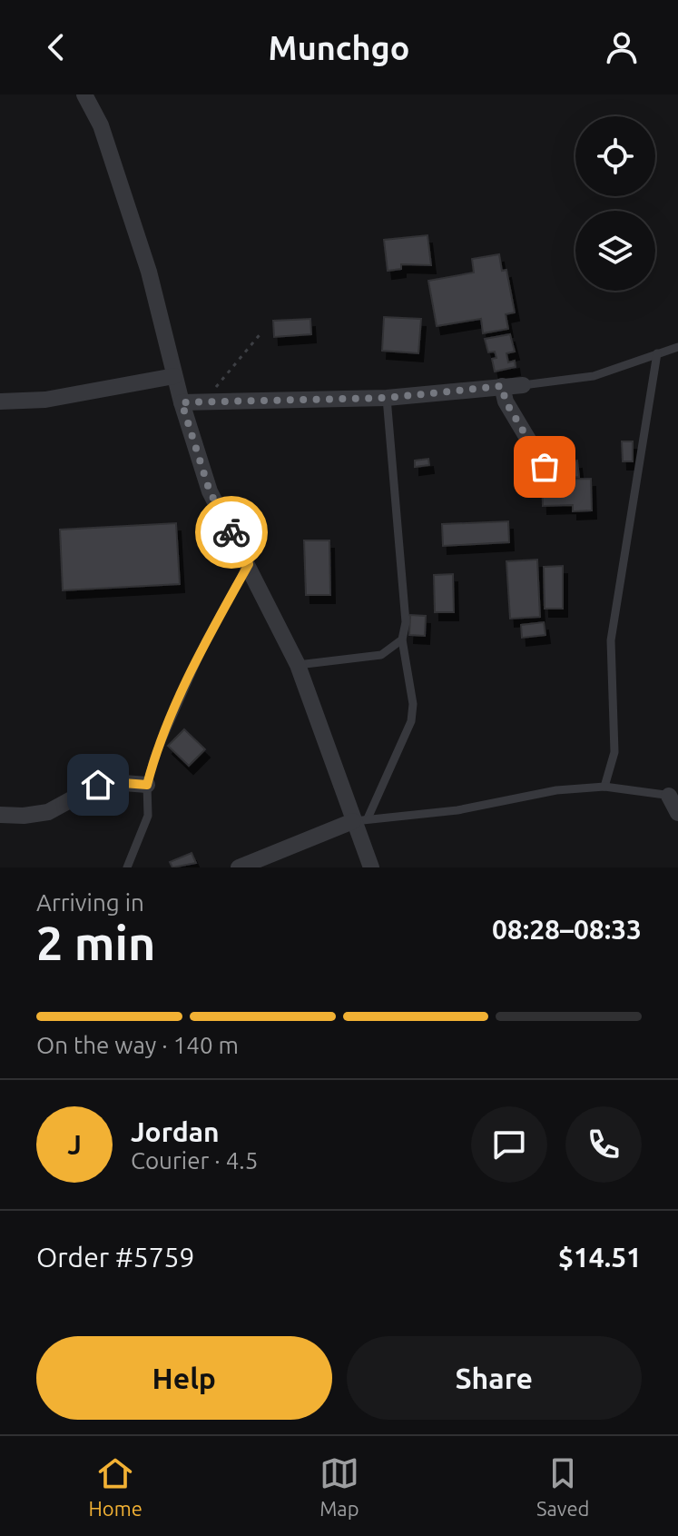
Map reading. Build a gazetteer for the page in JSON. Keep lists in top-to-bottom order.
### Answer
{
  "page": {
    "header": "Munchgo",
    "heading": ["2 min", "Arriving in", "08:28–08:33"],
    "panel": [
      "Jordan",
      "Courier · 4.5",
      "Order #5759",
      "$14.51"
    ],
    "bar": "On the way · 140 m",
    "round": "J",
    "buttons": ["Help", "Share"],
    "tabs": ["Home", "Map", "Saved"]
  }
}
